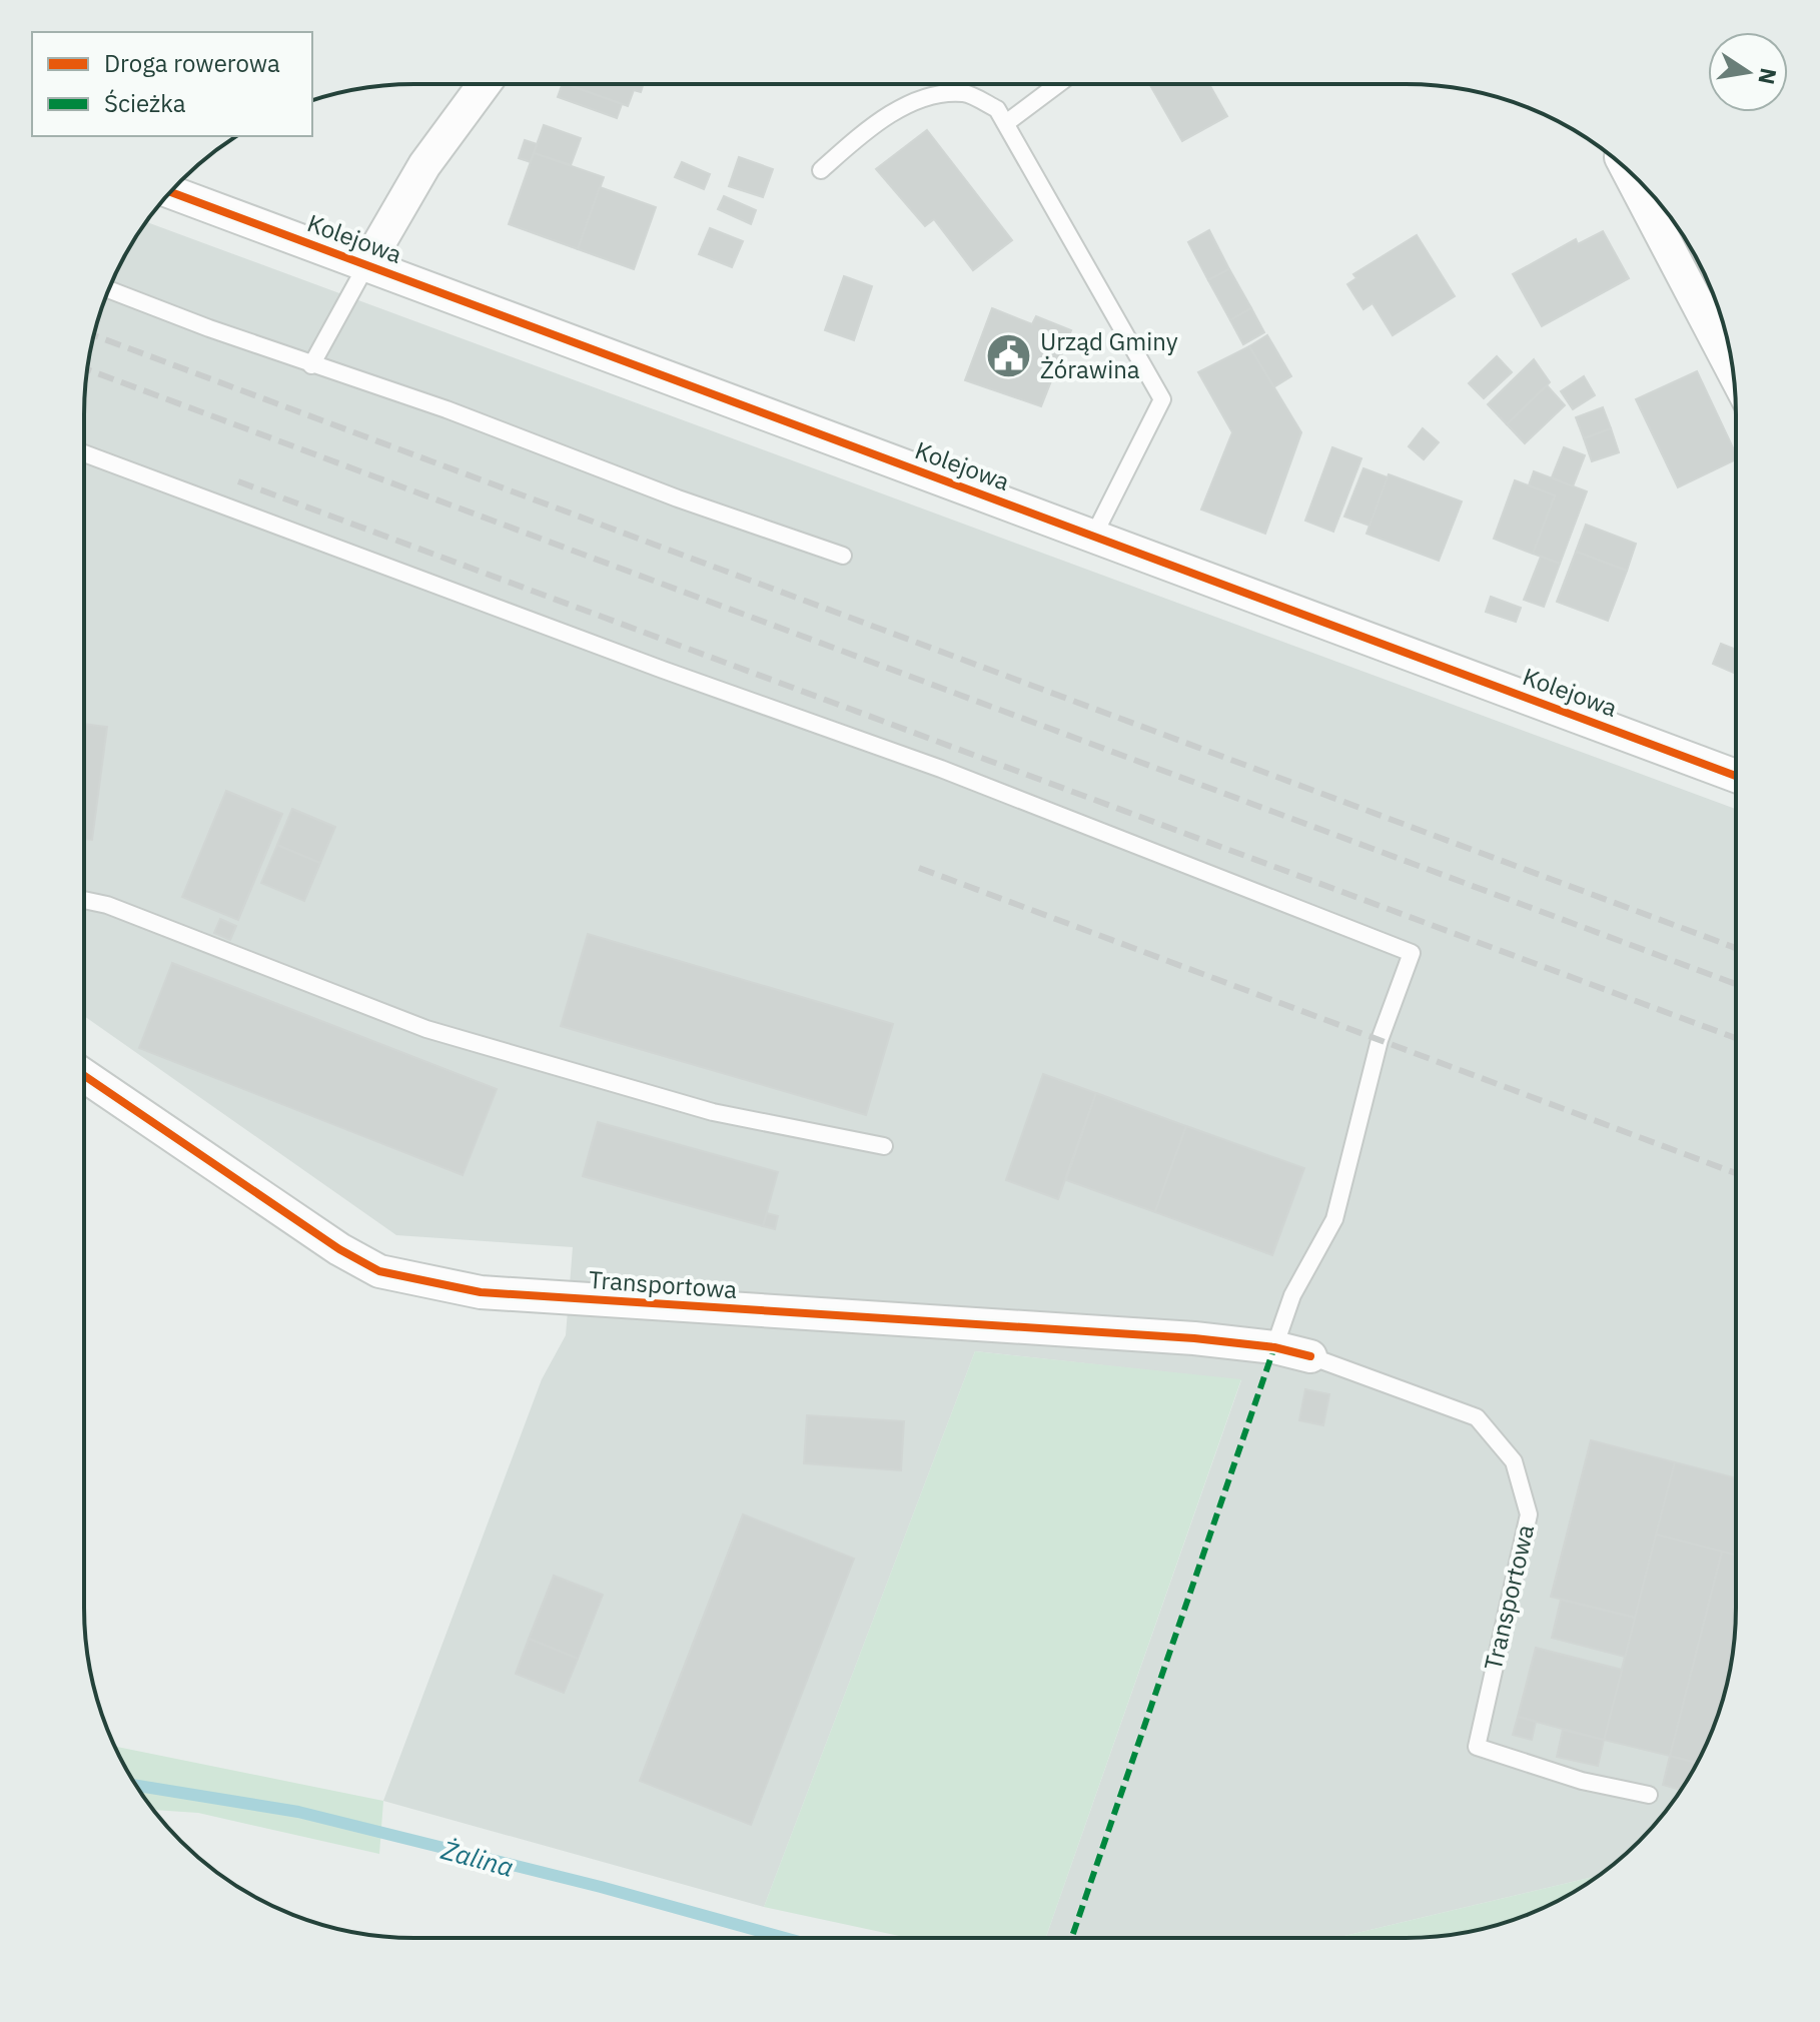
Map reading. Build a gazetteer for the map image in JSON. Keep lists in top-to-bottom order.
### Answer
{
  "streets": {
    "street": ["Kolejowa", "Transportowa"]
  },
  "water": ["Żalina"],
  "places": {
    "public building": ["Urząd Gminy Żórawina"]
  },
  "legend": ["Droga rowerowa", "Ścieżka"],
  "north": "right"
}
